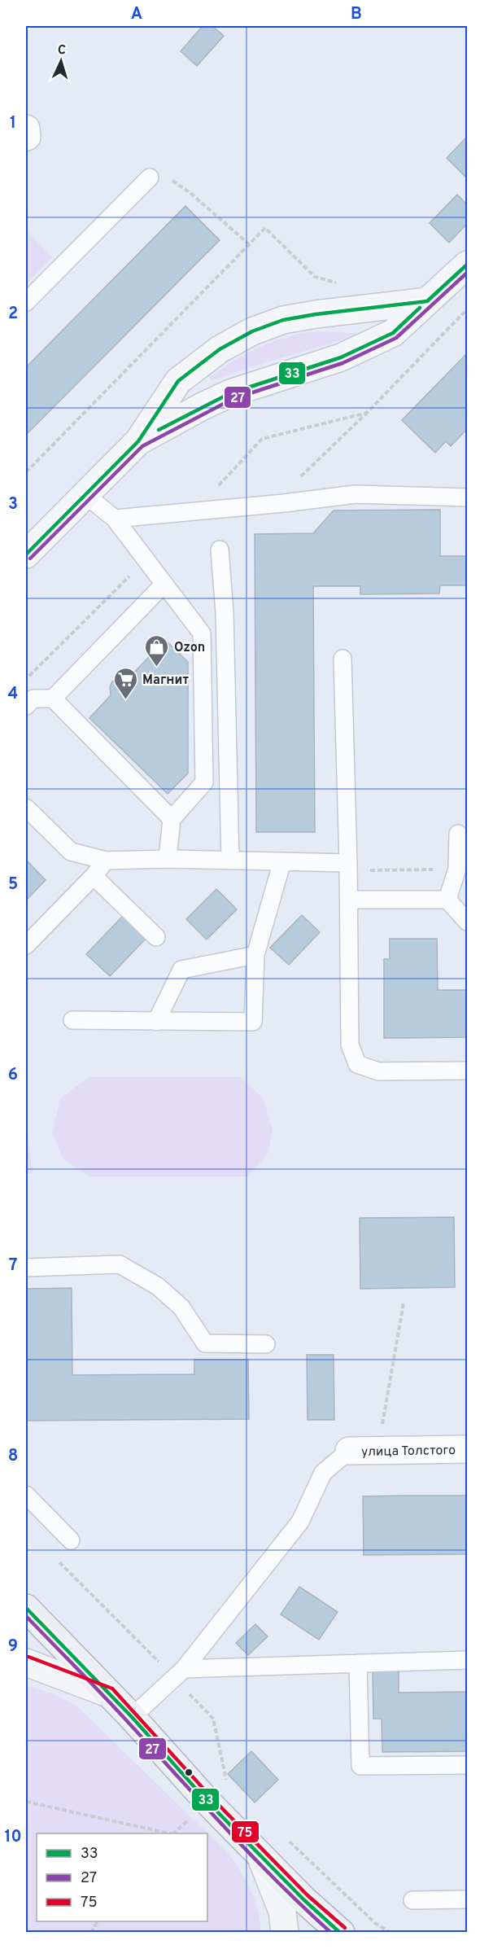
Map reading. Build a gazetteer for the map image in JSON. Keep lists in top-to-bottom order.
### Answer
{
  "streets": {
    "street": ["улица Толстого"]
  },
  "places": {
    "shop": ["Ozon"],
    "supermarket": ["Магнит"]
  },
  "lines": ["transit line 33", "transit line 27", "transit line 75"],
  "legend": ["33", "27", "75"],
  "north": "top",
  "grid": {
    "columns": ["A", "B"],
    "rows": [
      "1",
      "2",
      "3",
      "4",
      "5",
      "6",
      "7",
      "8",
      "9",
      "10"
    ]
  }
}
